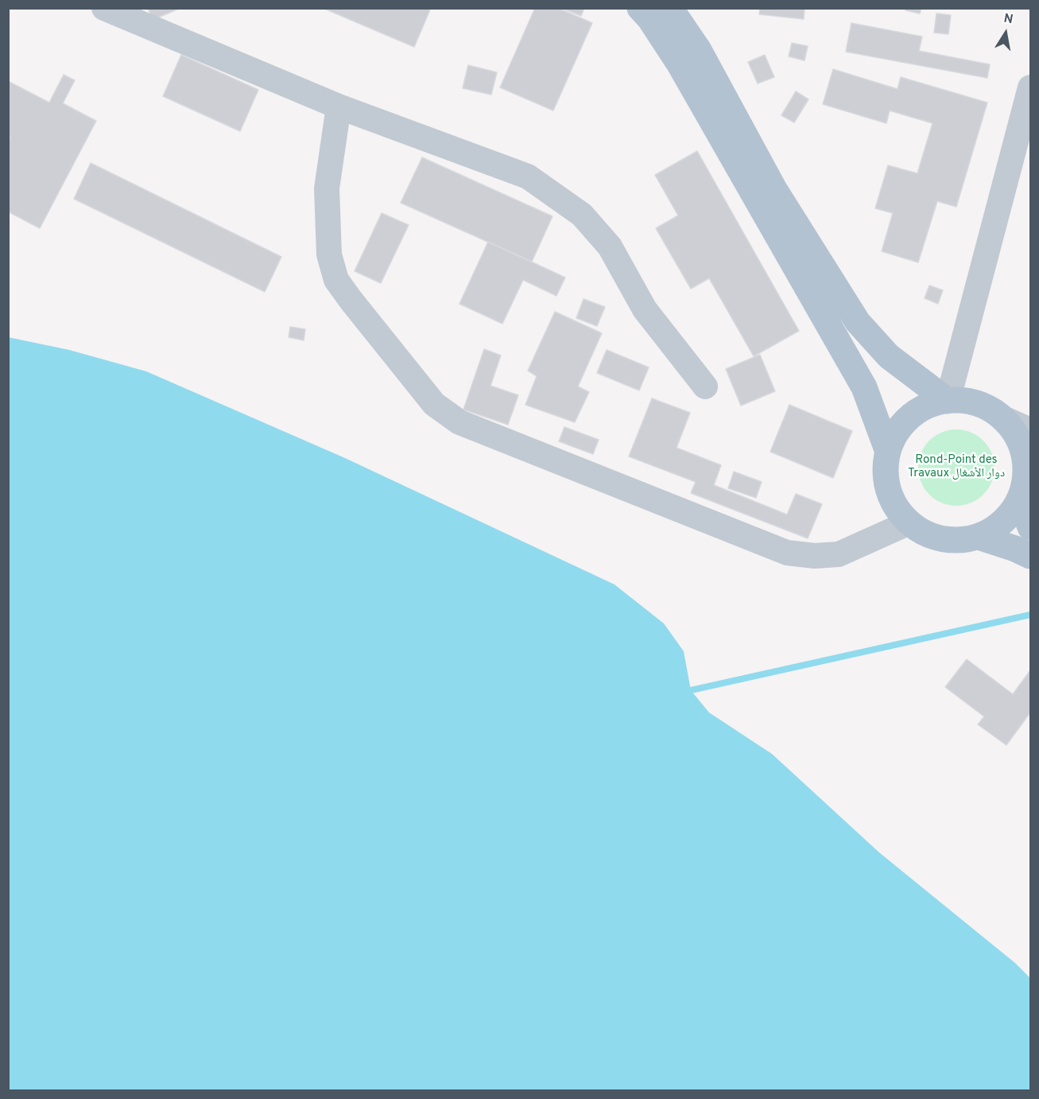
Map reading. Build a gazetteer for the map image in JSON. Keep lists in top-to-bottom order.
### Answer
{
  "parks": ["Rond-Point des Travaux دوار الأشغال"],
  "north": "top"
}
